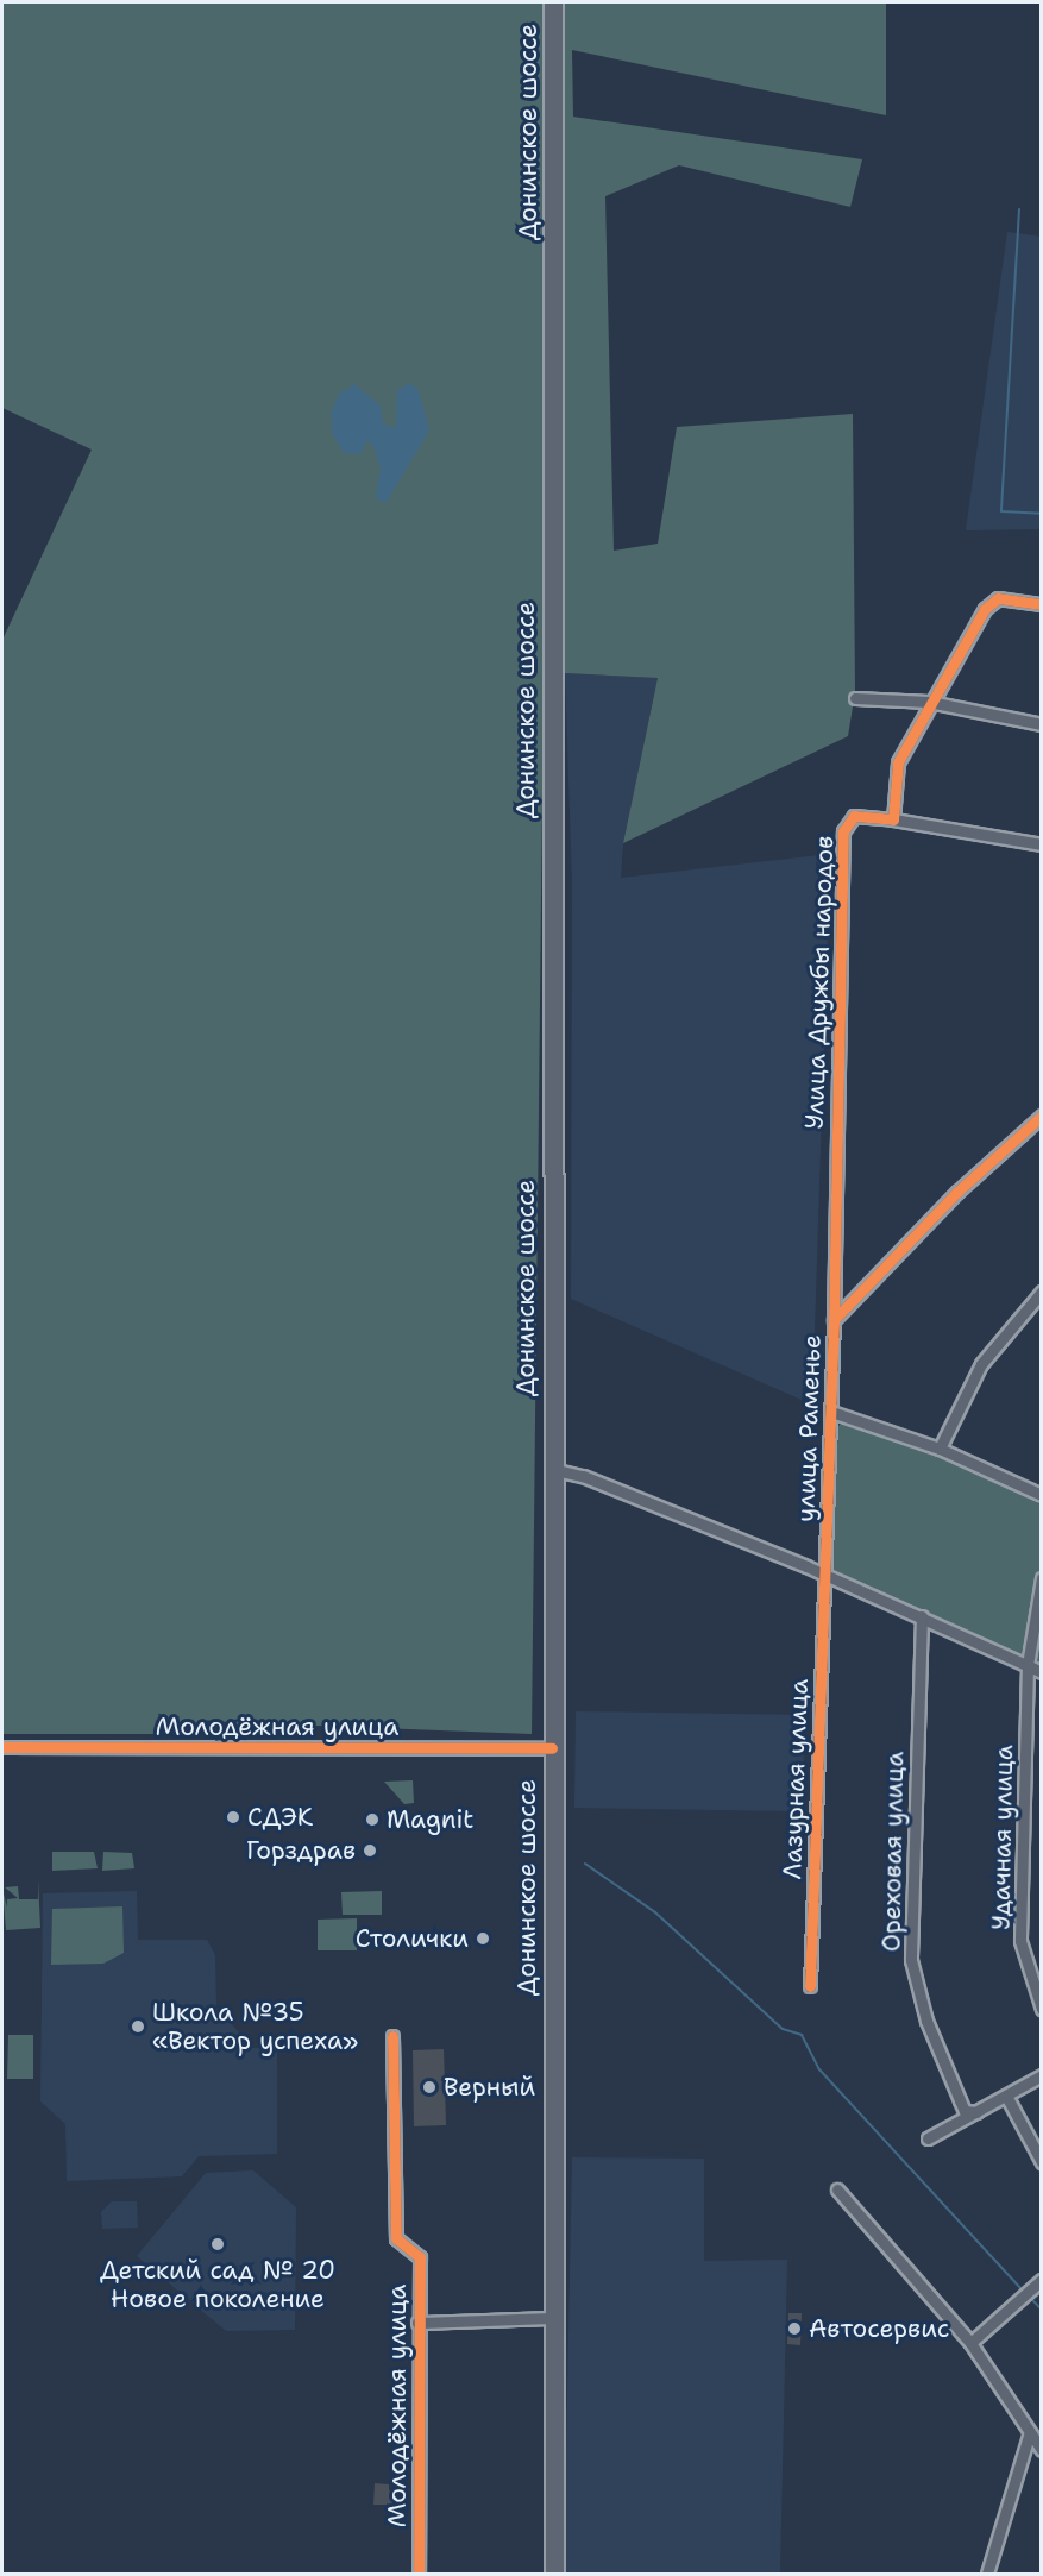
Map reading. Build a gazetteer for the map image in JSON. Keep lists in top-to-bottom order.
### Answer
{
  "streets": {
    "main road": ["Донинское шоссе"],
    "street": [
      "Улица Дружбы народов",
      "улица Раменье",
      "Молодёжная улица",
      "Лазурная улица",
      "Удачная улица",
      "Ореховая улица"
    ]
  },
  "crossings": [
    ["Донинское шоссе", "Молодёжная улица"],
    ["Улица Дружбы народов", "улица Раменье"],
    ["улица Раменье", "Лазурная улица"]
  ],
  "places": [
    "СДЭК",
    "Magnit",
    "Горздрав",
    "Столички",
    "Школа №35 «Вектор успеха»",
    "Верный",
    "Детский сад № 20 Новое поколение",
    "Автосервис"
  ]
}
